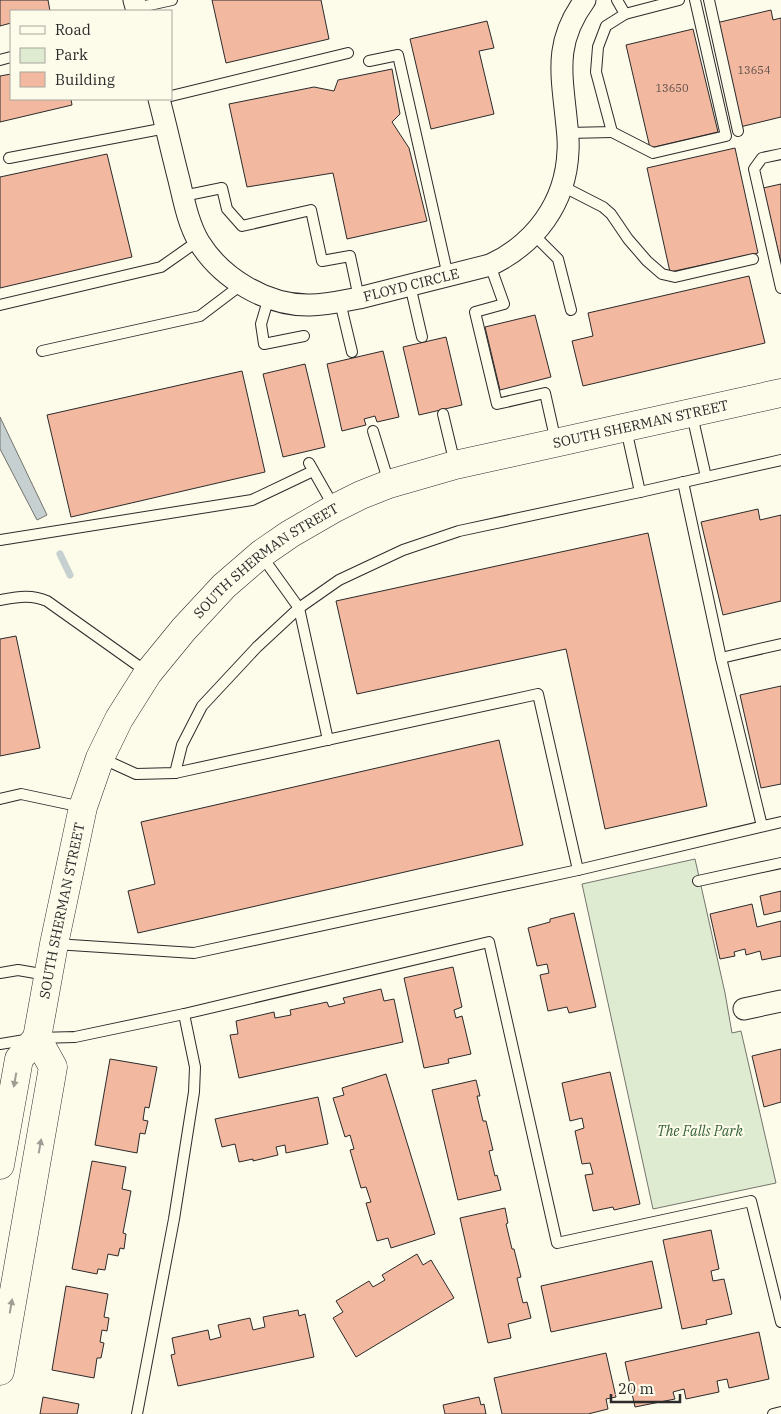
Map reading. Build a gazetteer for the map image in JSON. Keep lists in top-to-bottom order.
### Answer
{
  "streets": {
    "street": ["FLOYD CIRCLE", "SOUTH SHERMAN STREET"]
  },
  "parks": ["The Falls Park"],
  "house_numbers": ["13654", "13650"],
  "legend": ["Road", "Park", "Building"],
  "scale_bar": "20 m"
}
